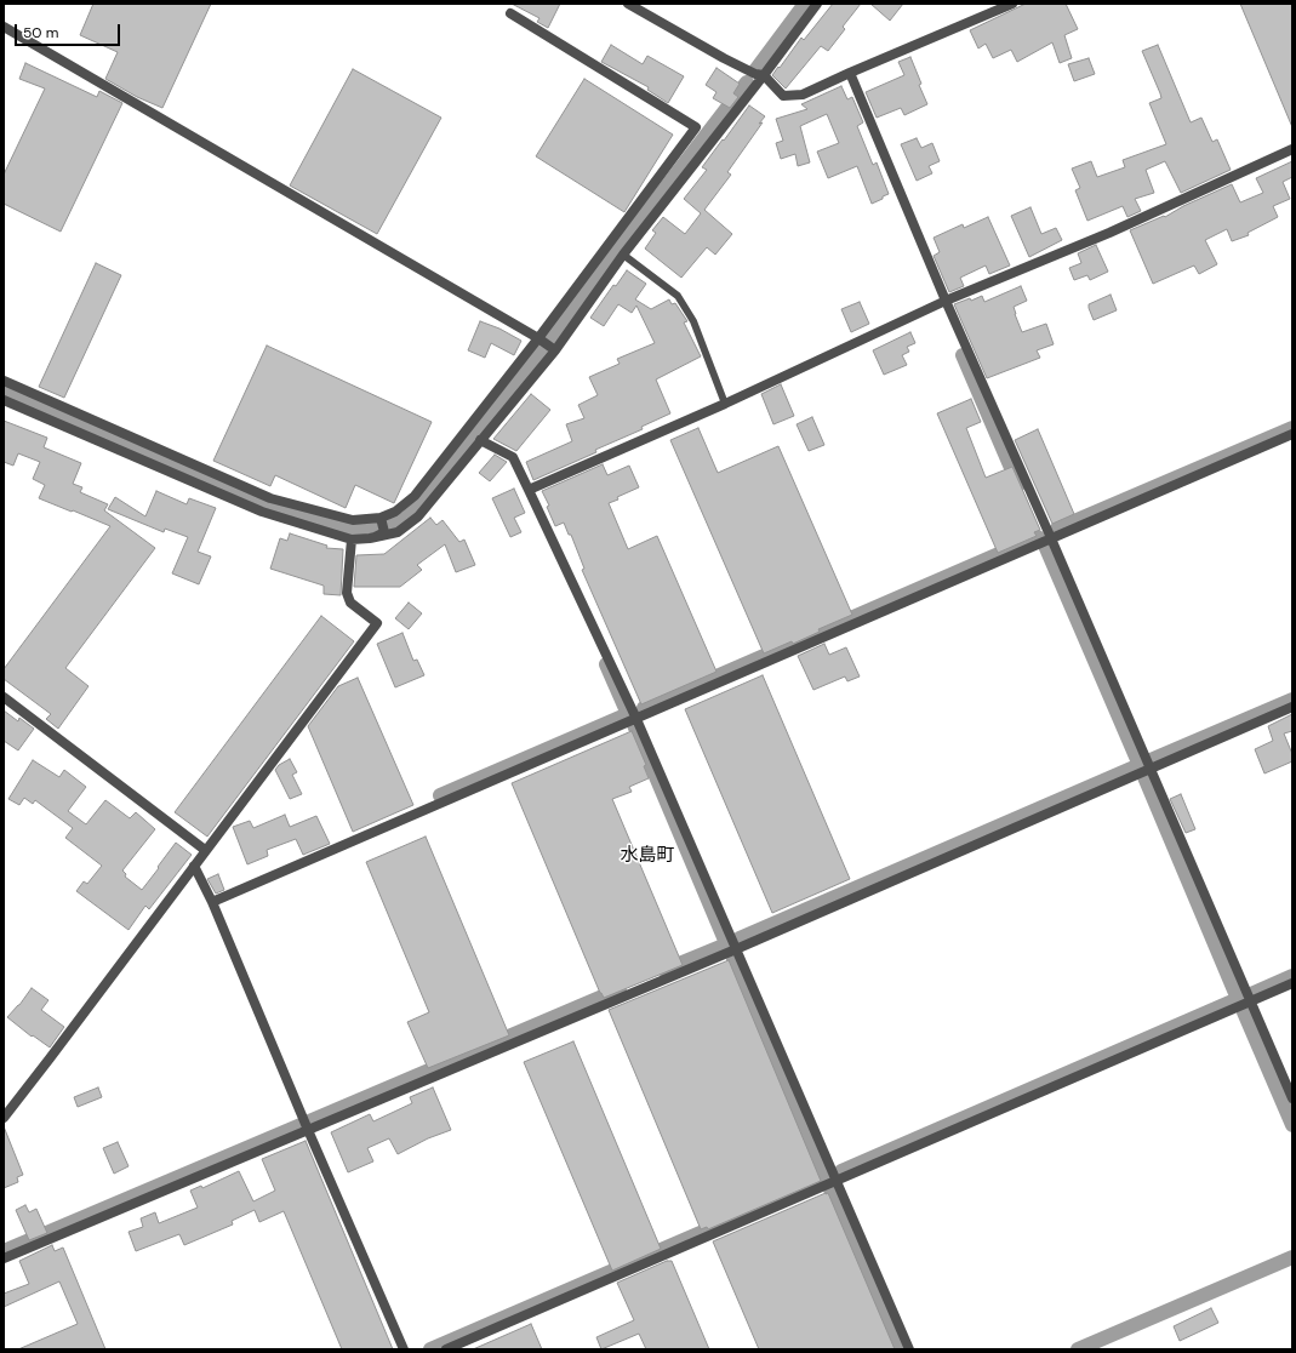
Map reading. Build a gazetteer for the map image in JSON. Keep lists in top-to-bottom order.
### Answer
{
  "districts": ["水島町"],
  "scale_bar": "50 m"
}
